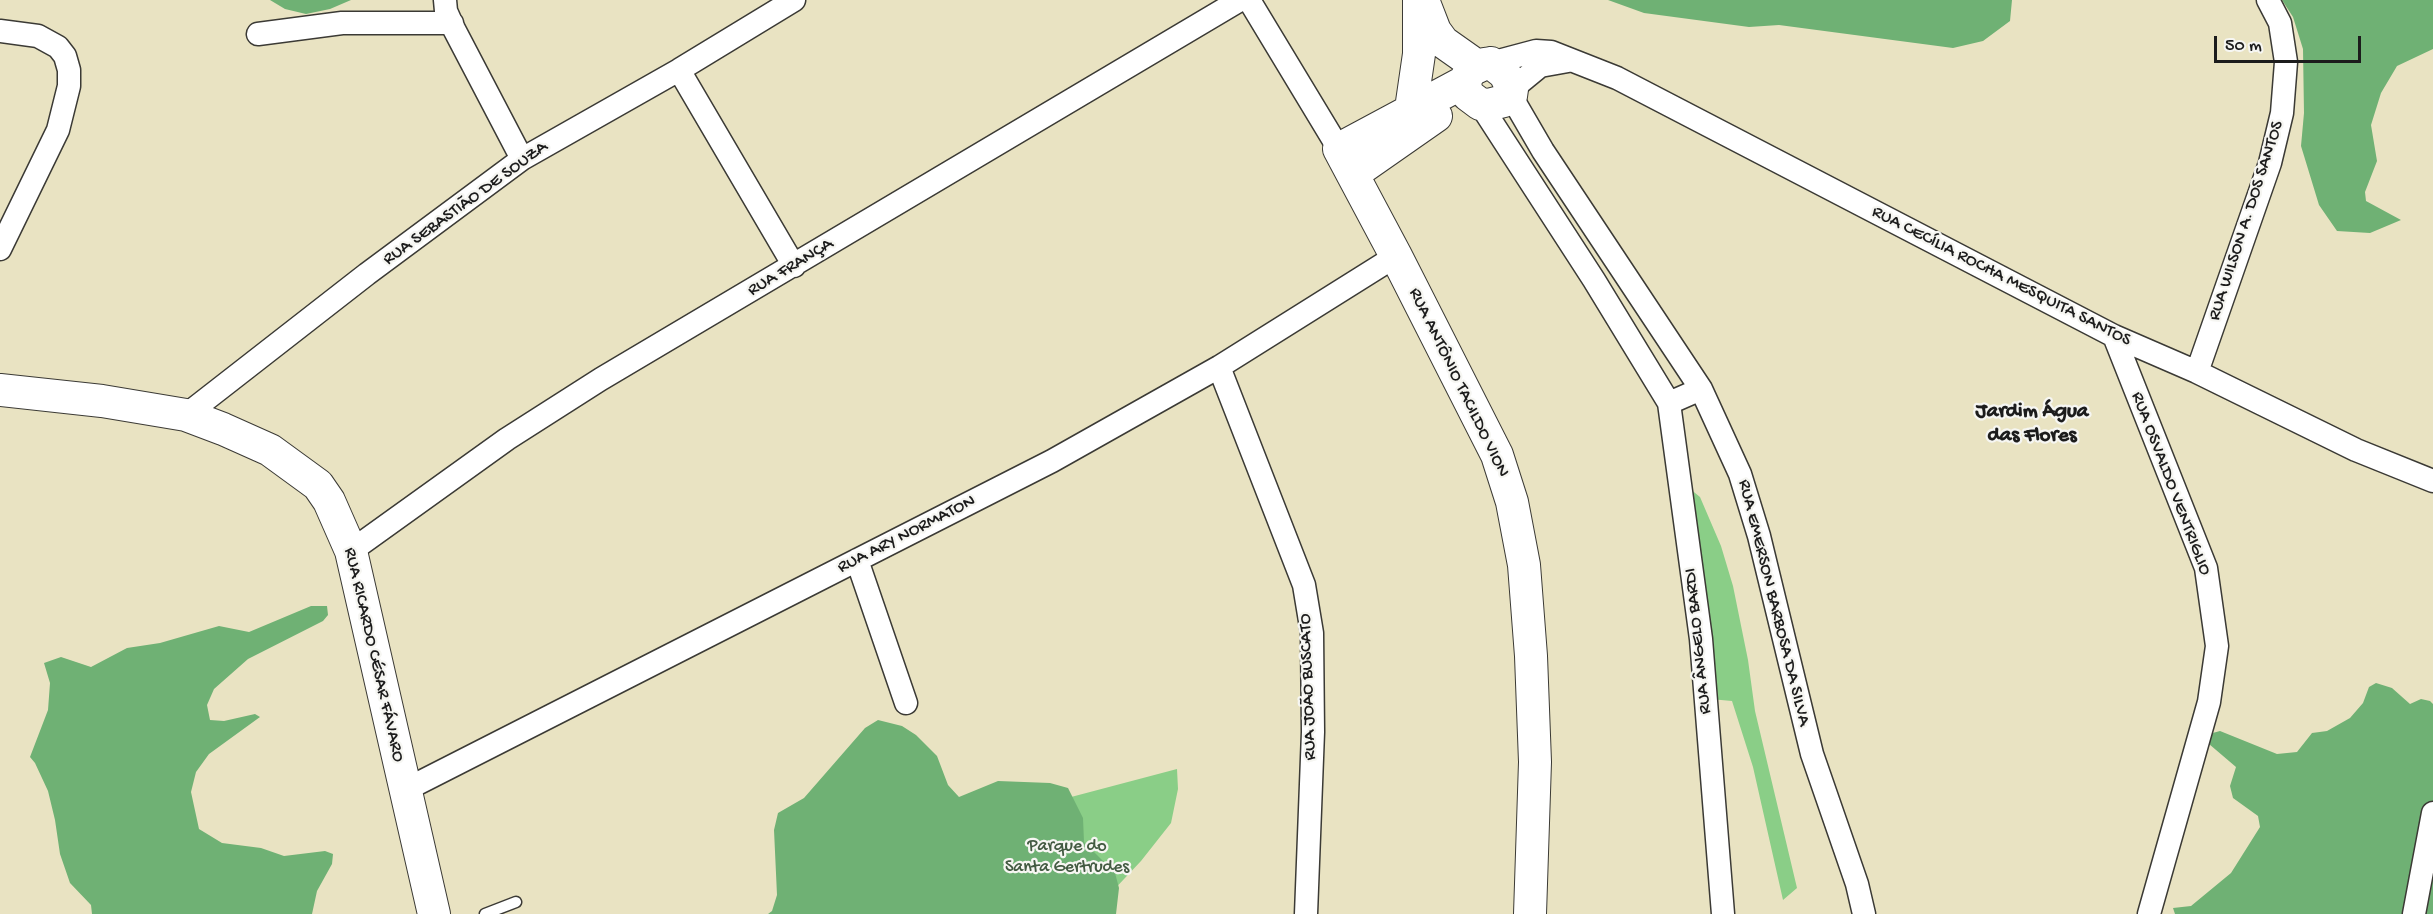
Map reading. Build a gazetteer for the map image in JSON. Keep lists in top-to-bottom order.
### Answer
{
  "streets": {
    "street": [
      "RUA SEBASTIÃO DE SOUZA",
      "RUA WILSON A. DOS SANTOS",
      "RUA FRANÇA",
      "RUA CECÍLIA ROCHA MESQUITA SANTOS",
      "RUA ANTÔNIO TACILDO VION",
      "RUA OSVALDO VENTRIGLIO",
      "RUA ARY NORMATON",
      "RUA EMERSON BARBOSA DA SILVA",
      "RUA ÂNGELO BARDI",
      "RUA RICARDO CÉSAR FÁVARO",
      "RUA JOÃO BUSCATO"
    ]
  },
  "crossings": [
    ["RUA SEBASTIÃO DE SOUZA", "RUA RICARDO CÉSAR FÁVARO"],
    ["RUA WILSON A. DOS SANTOS", "RUA CECÍLIA ROCHA MESQUITA SANTOS"],
    ["RUA FRANÇA", "RUA RICARDO CÉSAR FÁVARO"],
    ["RUA CECÍLIA ROCHA MESQUITA SANTOS", "RUA OSVALDO VENTRIGLIO"],
    ["RUA ANTÔNIO TACILDO VION", "RUA ARY NORMATON"],
    ["RUA ARY NORMATON", "RUA RICARDO CÉSAR FÁVARO"],
    ["RUA ARY NORMATON", "RUA JOÃO BUSCATO"]
  ],
  "districts": ["Jardim Água das Flores"],
  "parks": ["Parque do Santa Gertrudes"],
  "scale_bar": "50 m"
}
